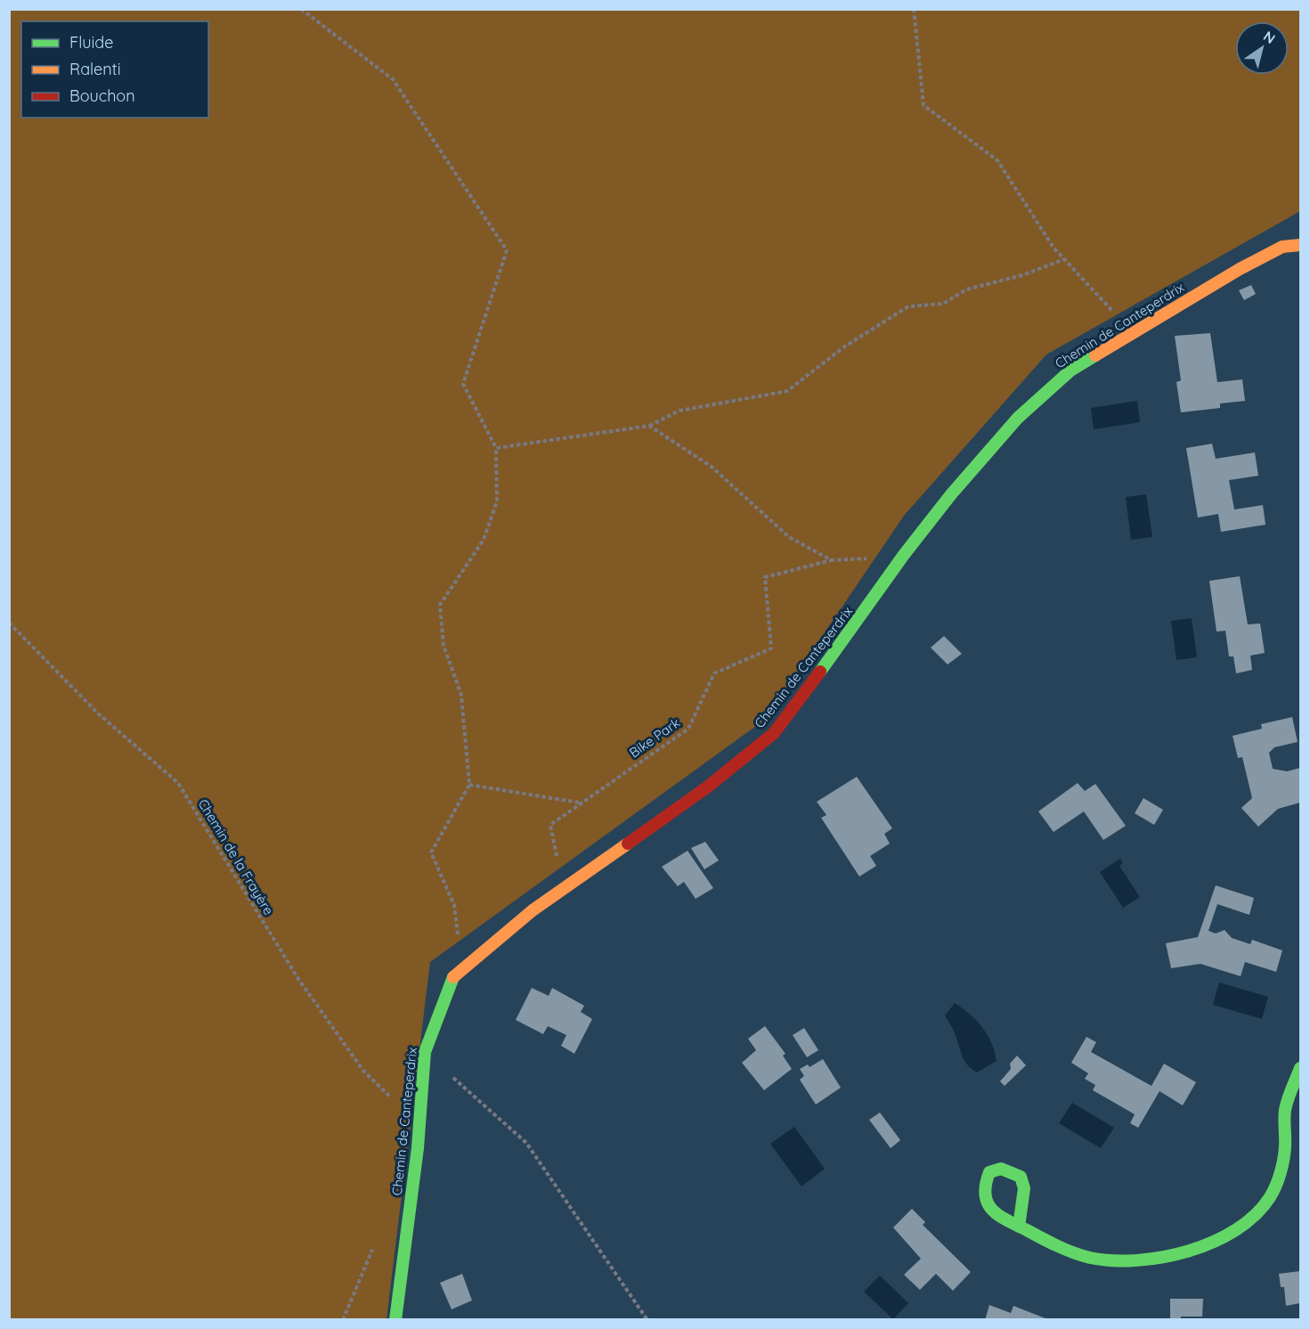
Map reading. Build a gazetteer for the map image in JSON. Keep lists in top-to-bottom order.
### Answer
{
  "streets": {
    "street": ["Chemin de Canteperdrix"],
    "path": ["Bike Park", "Chemin de la Frayère"]
  },
  "crossings": [
    ["Chemin de Canteperdrix", "Bike Park"],
    ["Chemin de Canteperdrix", "Chemin de la Frayère"]
  ],
  "legend": ["Fluide", "Ralenti", "Bouchon"],
  "north": "top right"
}
